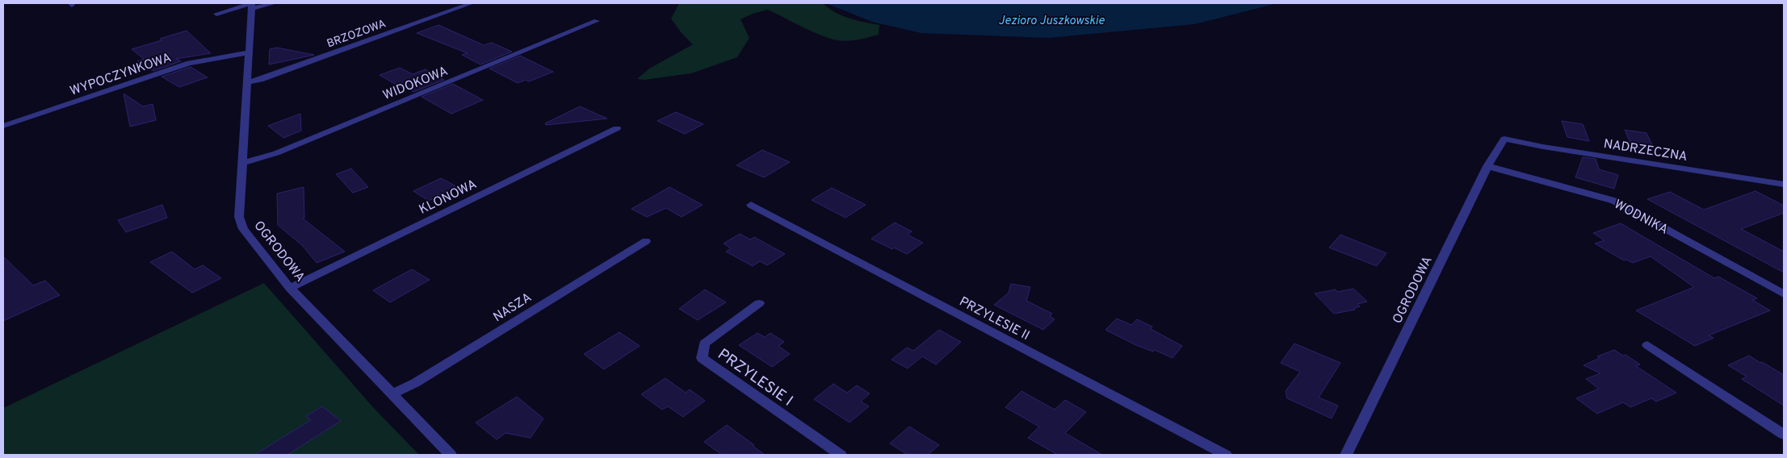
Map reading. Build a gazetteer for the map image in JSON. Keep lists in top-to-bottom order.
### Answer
{
  "streets": {
    "street": [
      "BRZOZOWA",
      "WYPOCZYNKOWA",
      "WIDOKOWA",
      "NADRZECZNA",
      "KLONOWA",
      "WODNIKA",
      "OGRODOWA",
      "NASZA",
      "PRZYLESIE II",
      "PRZYLESIE I"
    ]
  },
  "crossings": [
    ["BRZOZOWA", "OGRODOWA"],
    ["WYPOCZYNKOWA", "OGRODOWA"],
    ["WIDOKOWA", "OGRODOWA"],
    ["NADRZECZNA", "OGRODOWA"],
    ["KLONOWA", "OGRODOWA"],
    ["WODNIKA", "OGRODOWA"],
    ["OGRODOWA", "NASZA"]
  ],
  "water": ["Jezioro Juszkowskie"]
}
